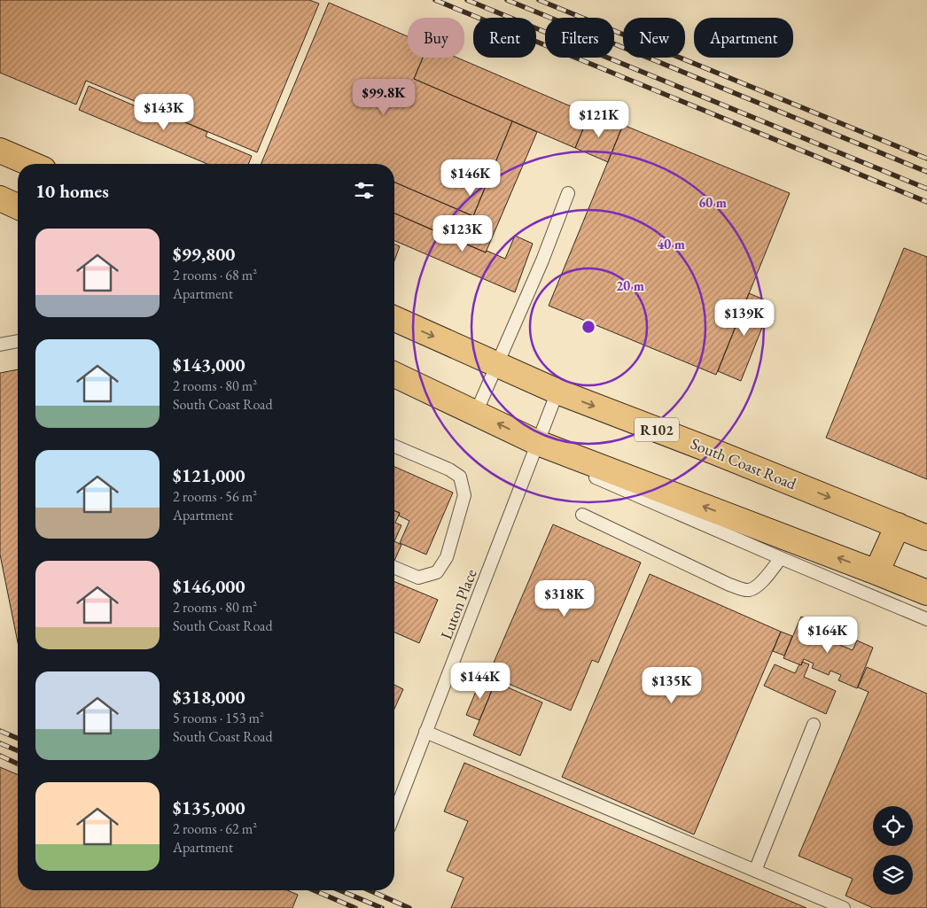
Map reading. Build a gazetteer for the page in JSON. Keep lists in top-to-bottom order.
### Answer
{
  "streets": {
    "highway": ["R102", "South Coast Road"],
    "lane": ["Luton Place"]
  },
  "crossings": [
    ["South Coast Road", "Luton Place"]
  ],
  "page": {
    "chip": [
      "Buy",
      "Rent",
      "Filters",
      "New",
      "Apartment"
    ],
    "price": [
      "$99.8K",
      "$143K",
      "$121K",
      "$146K",
      "$123K",
      "$139K",
      "$318K",
      "$164K",
      "$144K",
      "$135K"
    ],
    "heading": "10 homes",
    "list": [
      {
        "name": "$99,800",
        "note": "2 rooms · 68 m² · Apartment"
      },
      {
        "name": "$143,000",
        "note": "2 rooms · 80 m² · South Coast Road"
      },
      {
        "name": "$121,000",
        "note": "2 rooms · 56 m² · Apartment"
      },
      {
        "name": "$146,000",
        "note": "2 rooms · 80 m² · South Coast Road"
      },
      {
        "name": "$318,000",
        "note": "5 rooms · 153 m² · South Coast Road"
      },
      {
        "name": "$135,000",
        "note": "2 rooms · 62 m² · Apartment"
      }
    ]
  },
  "rings": ["60 m", "40 m", "20 m"]
}
